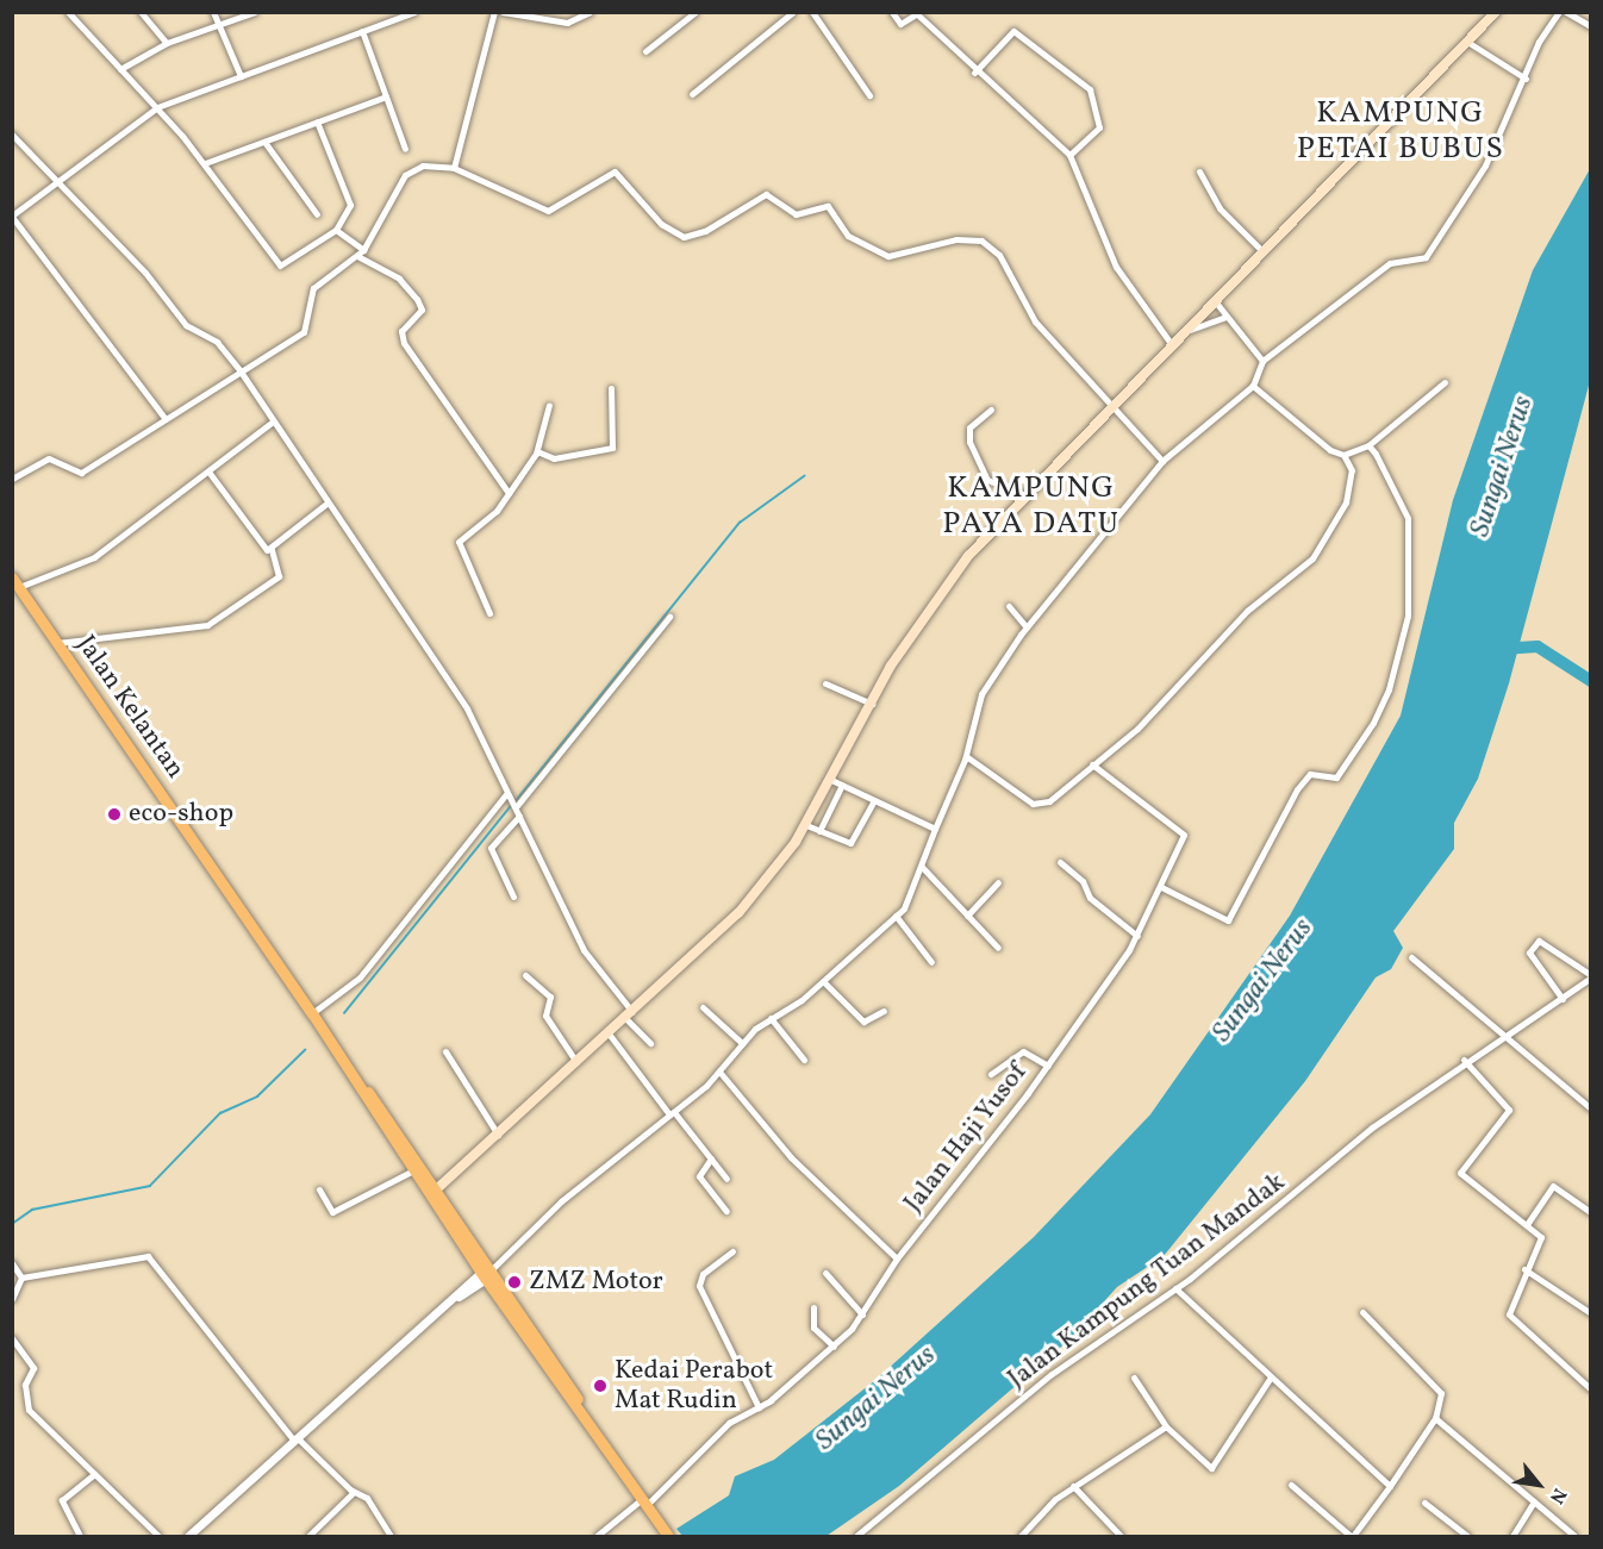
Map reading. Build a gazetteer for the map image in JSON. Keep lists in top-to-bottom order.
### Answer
{
  "streets": {
    "highway": ["Jalan Kelantan"],
    "street": ["Jalan Haji Yusof", "Jalan Kampung Tuan Mandak"]
  },
  "crossings": [
    ["Jalan Kelantan", "Jalan Haji Yusof"]
  ],
  "districts": ["KAMPUNG PETAI BUBUS", "KAMPUNG PAYA DATU"],
  "water": ["Sungai Nerus"],
  "places": ["eco-shop", "ZMZ Motor", "Kedai Perabot Mat Rudin"],
  "north": "bottom right"
}
